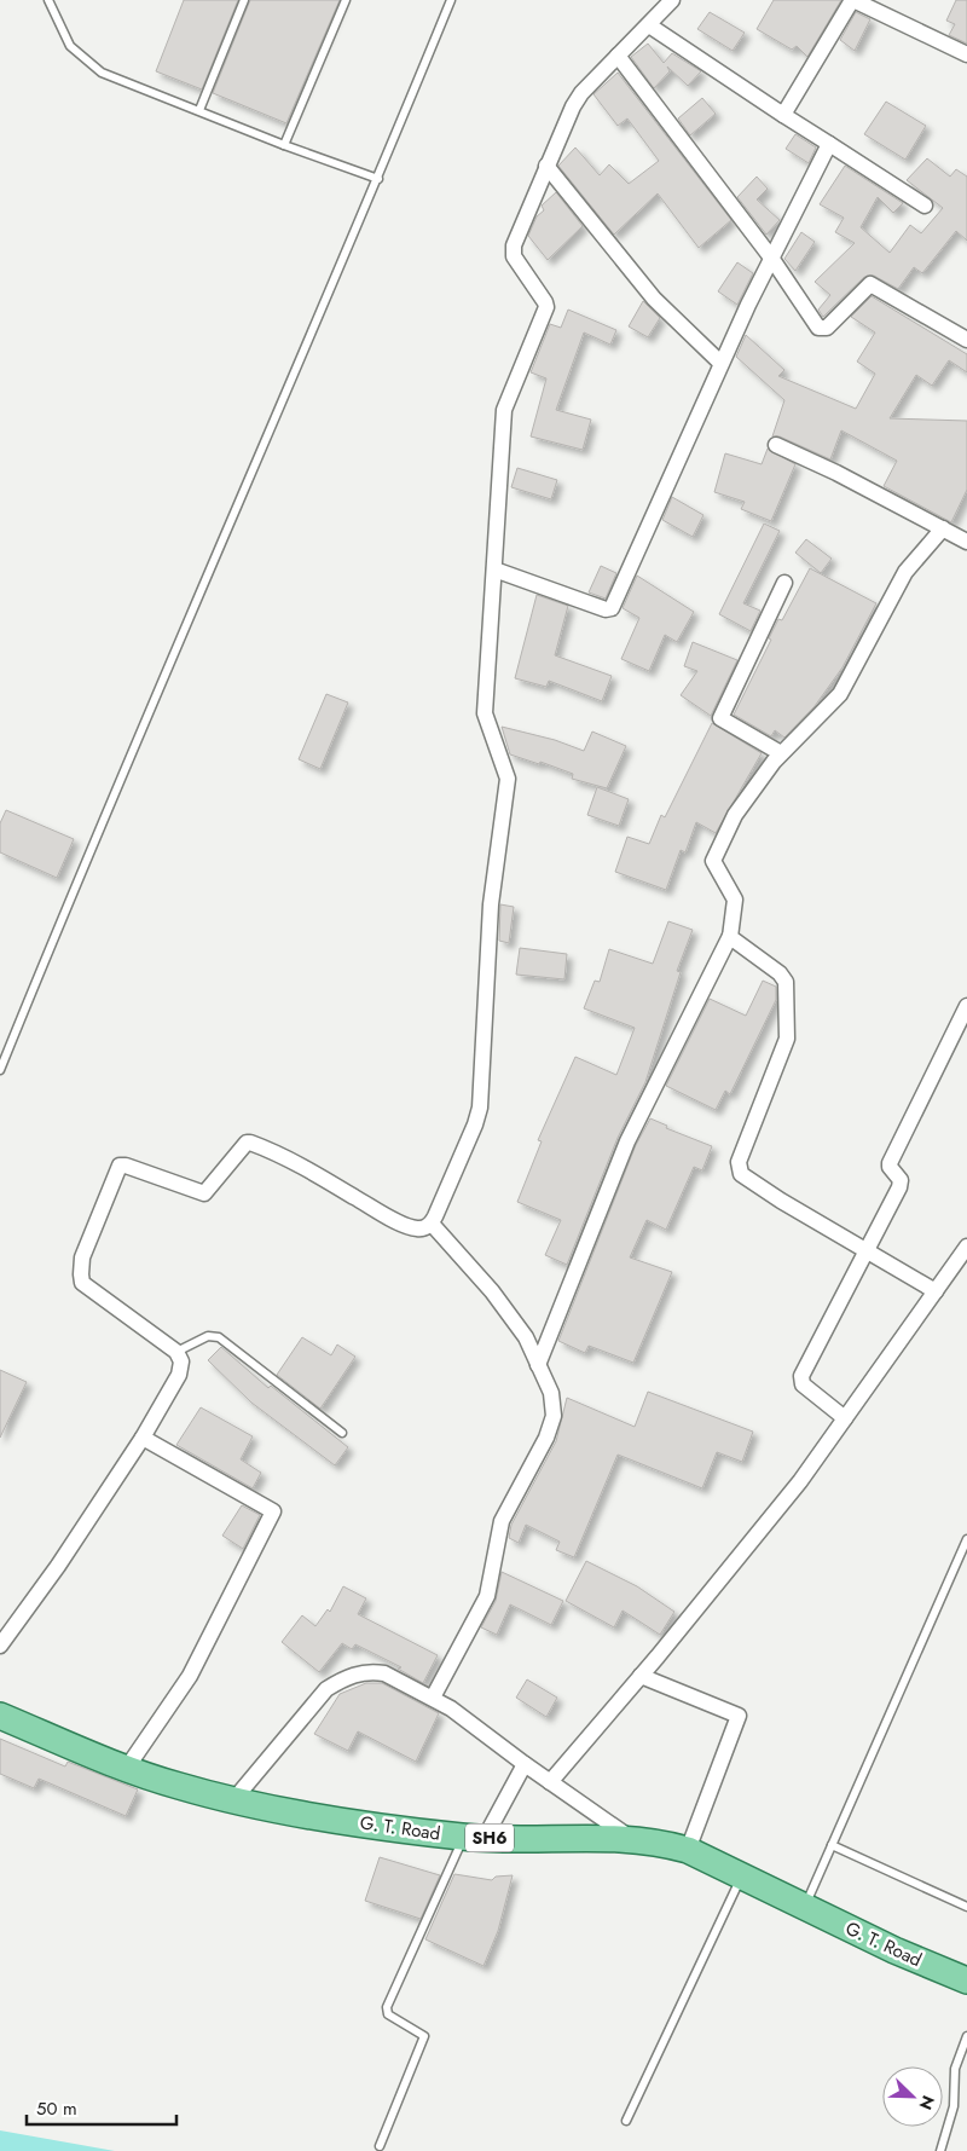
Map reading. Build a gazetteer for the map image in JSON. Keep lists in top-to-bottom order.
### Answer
{
  "streets": {
    "main road": ["G. T. Road", "SH6"]
  },
  "scale_bar": "50 m",
  "north": "bottom right"
}
